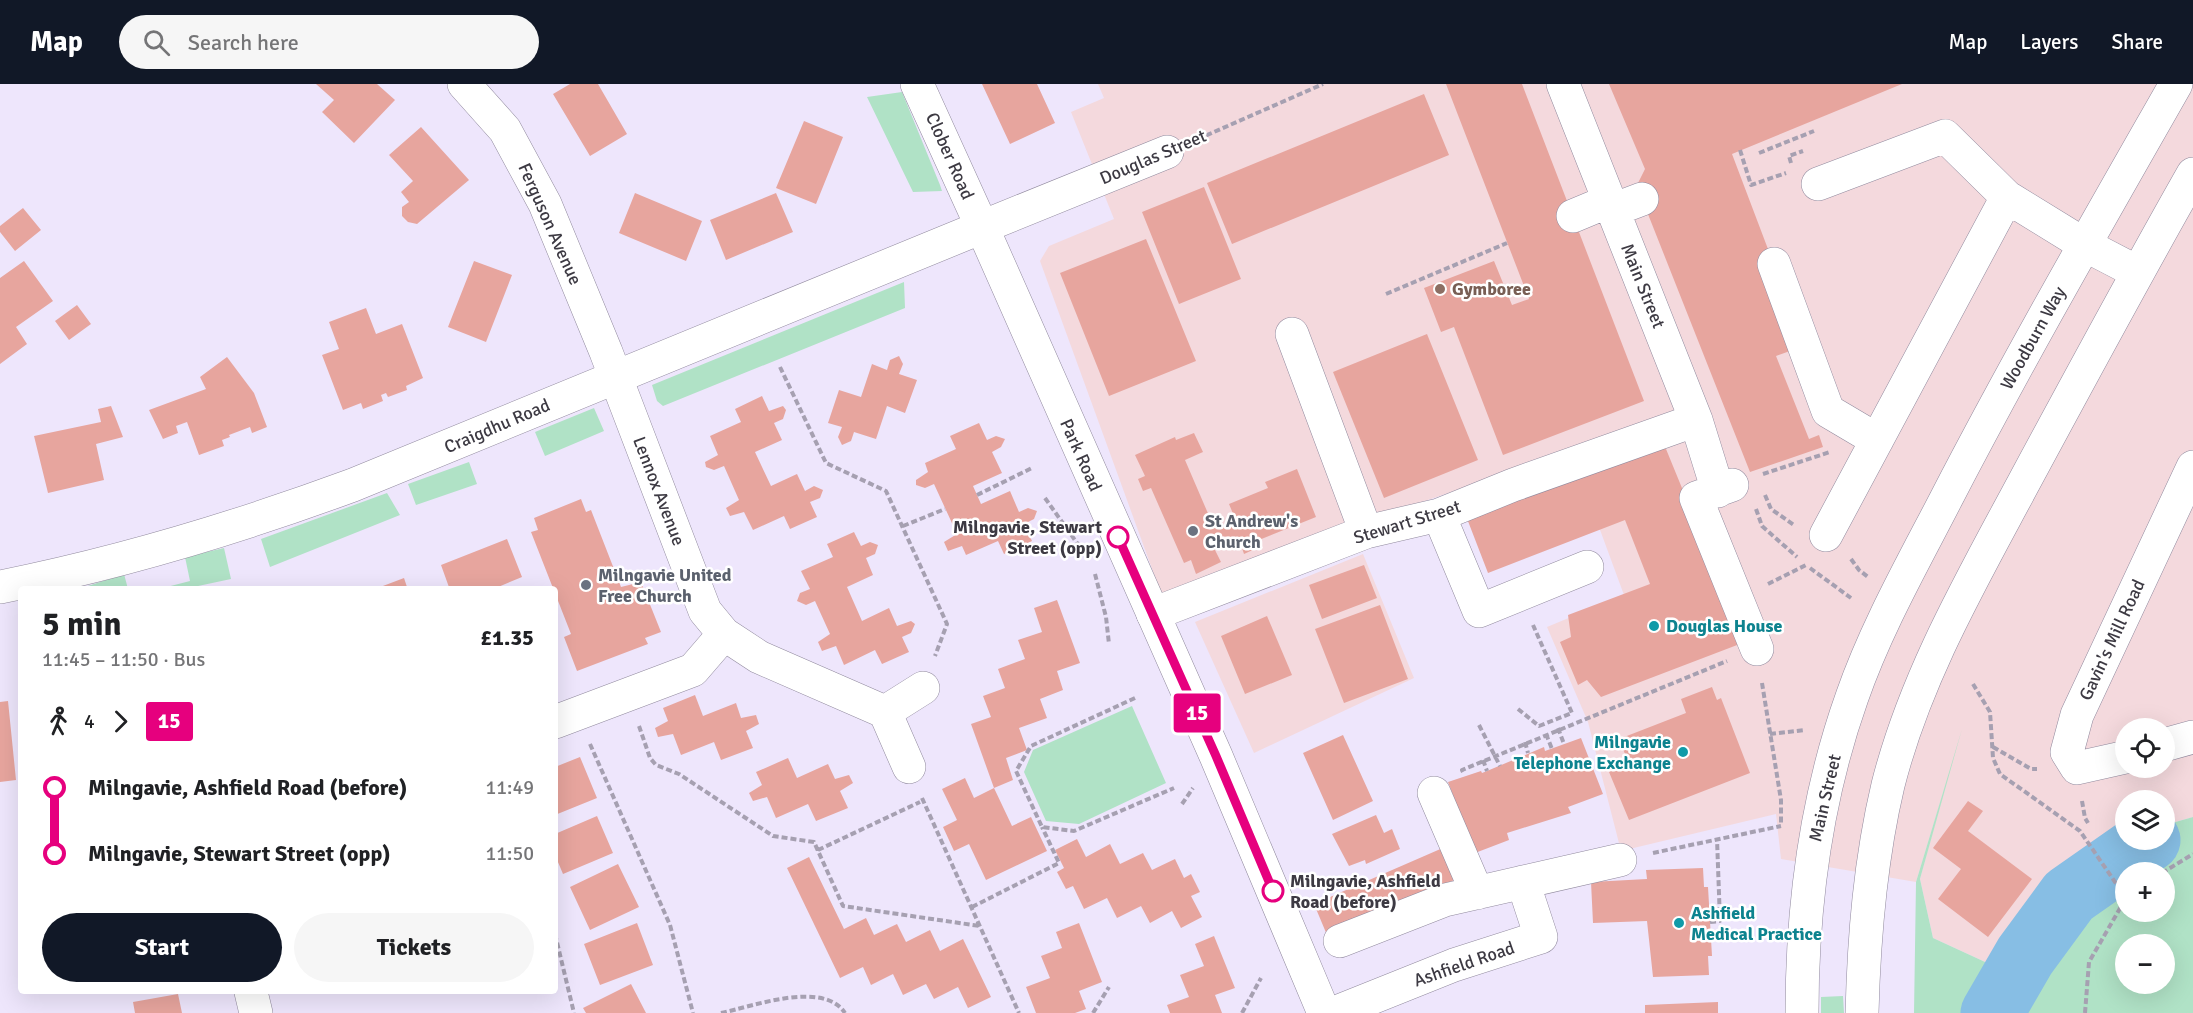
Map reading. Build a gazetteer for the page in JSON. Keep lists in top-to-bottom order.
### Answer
{
  "streets": {
    "main road": [
      "Clober Road",
      "Douglas Street",
      "Ferguson Avenue",
      "Main Street",
      "Woodburn Way",
      "Craigdhu Road",
      "Park Road",
      "Lennox Avenue",
      "Stewart Street",
      "Gavin's Mill Road",
      "Ashfield Road"
    ]
  },
  "crossings": [
    ["Clober Road", "Douglas Street"],
    ["Clober Road", "Craigdhu Road"],
    ["Clober Road", "Park Road"],
    ["Douglas Street", "Craigdhu Road"],
    ["Douglas Street", "Park Road"],
    ["Ferguson Avenue", "Craigdhu Road"],
    ["Ferguson Avenue", "Lennox Avenue"],
    ["Main Street", "Woodburn Way"],
    ["Main Street", "Stewart Street"],
    ["Craigdhu Road", "Park Road"],
    ["Craigdhu Road", "Lennox Avenue"],
    ["Park Road", "Stewart Street"]
  ],
  "places": [
    "Gymboree",
    "St Andrew's Church",
    "Milngavie, Stewart Street (opp)",
    "Milngavie United Free Church",
    "Douglas House",
    "Milngavie Telephone Exchange",
    "Milngavie, Ashfield Road (before)",
    "Ashfield Medical Practice"
  ],
  "lines": ["bus line 15"],
  "page": {
    "header": "Map",
    "search": "Search here",
    "nav": ["Map", "Layers", "Share"],
    "on_map": "15",
    "heading": ["5 min", "11:45 – 11:50 · Bus", "£1.35"],
    "legs": ["4", "15"],
    "map_buttons": ["+", "−"],
    "list": [
      {
        "name": "Milngavie, Ashfield Road (before)",
        "value": "11:49"
      },
      {
        "name": "Milngavie, Stewart Street (opp)",
        "value": "11:50"
      }
    ],
    "buttons": ["Start", "Tickets"]
  }
}
